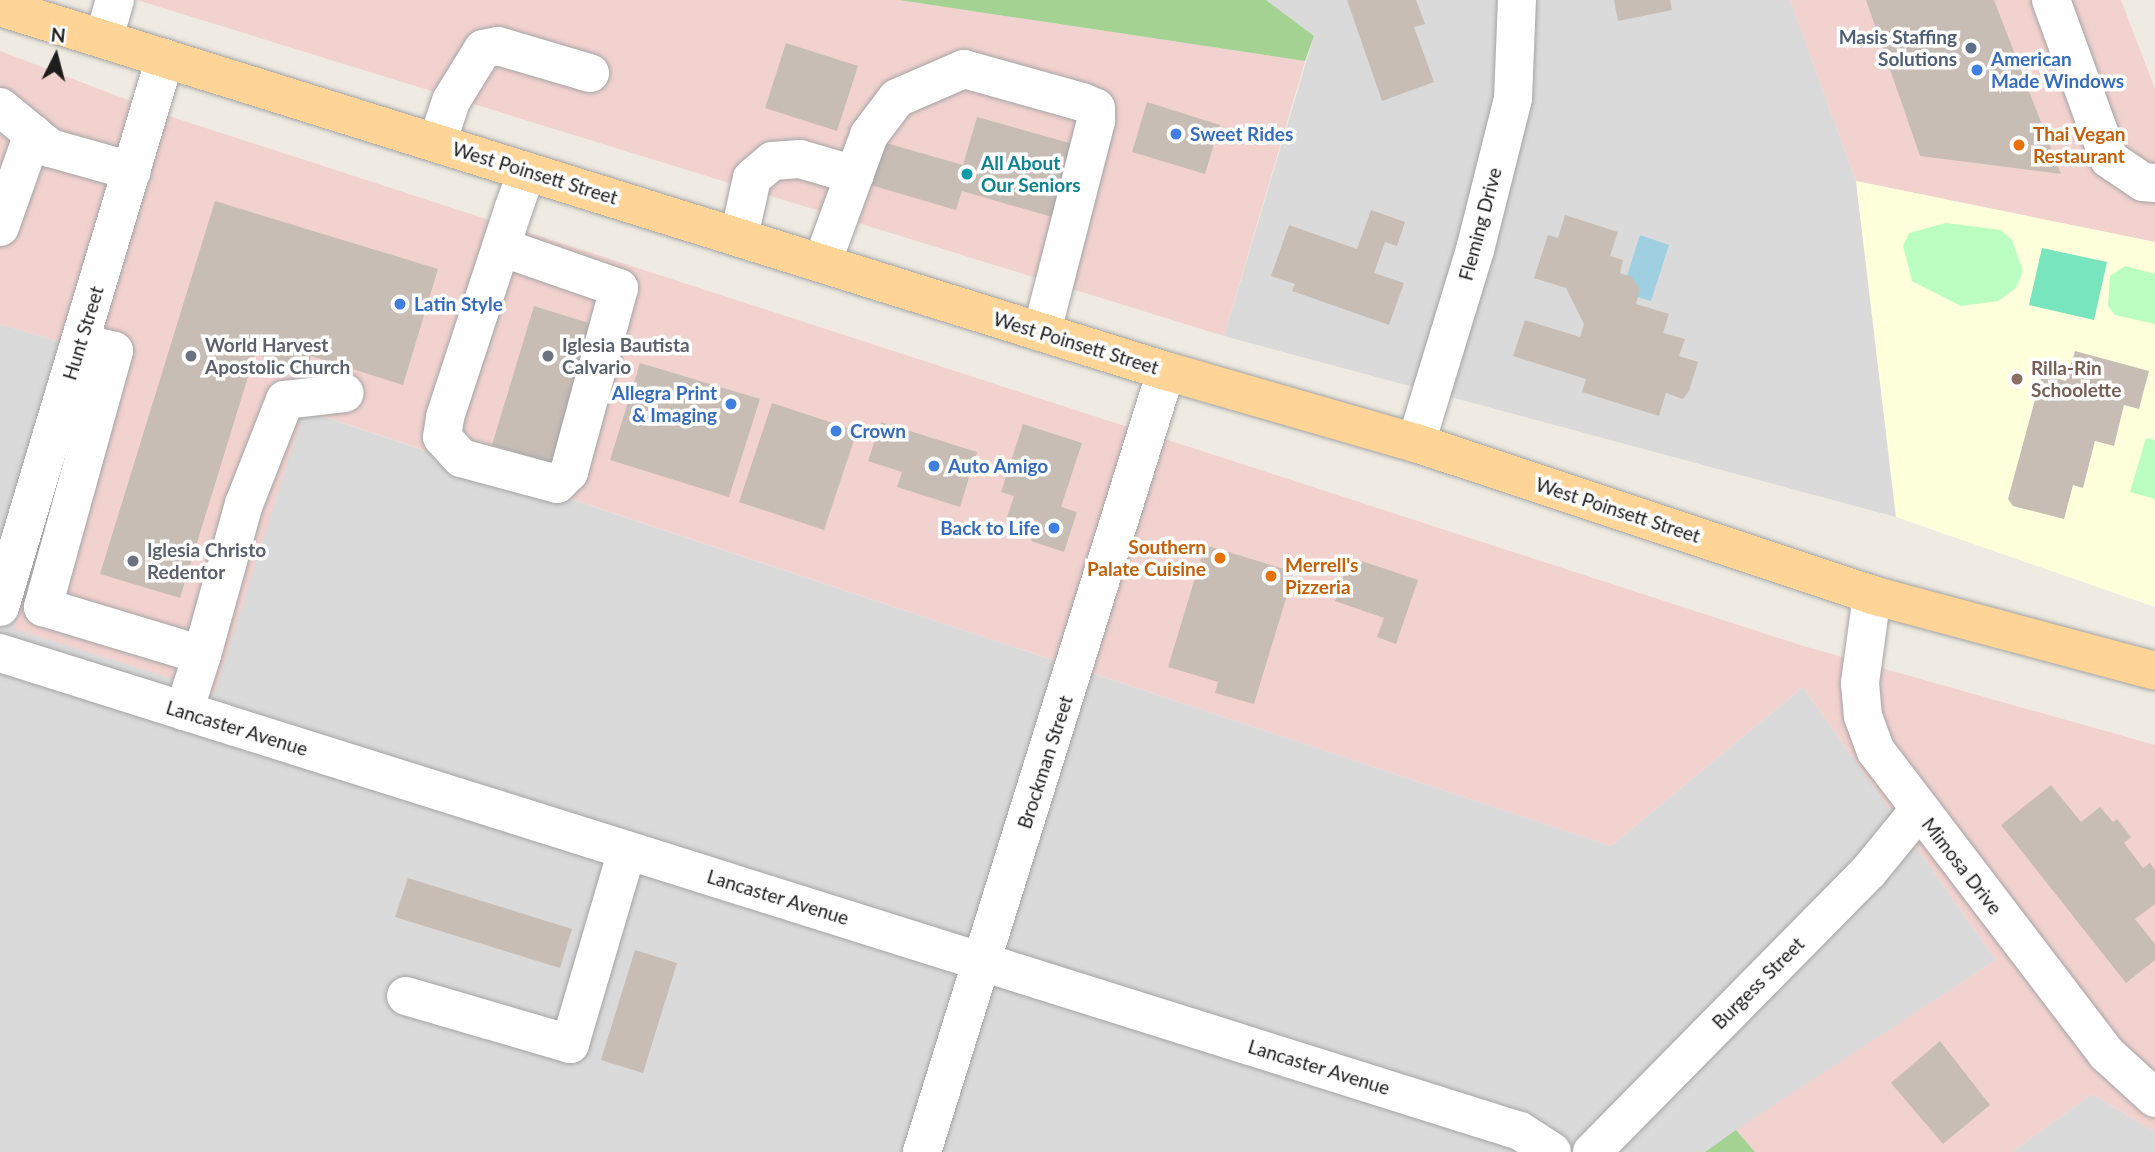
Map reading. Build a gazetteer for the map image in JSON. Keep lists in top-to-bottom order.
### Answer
{
  "streets": {
    "main road": ["West Poinsett Street"],
    "street": [
      "Fleming Drive",
      "Hunt Street",
      "Lancaster Avenue",
      "Brockman Street",
      "Mimosa Drive",
      "Burgess Street"
    ]
  },
  "crossings": [
    ["West Poinsett Street", "Fleming Drive"],
    ["West Poinsett Street", "Hunt Street"],
    ["West Poinsett Street", "Brockman Street"],
    ["West Poinsett Street", "Mimosa Drive"],
    ["Lancaster Avenue", "Brockman Street"],
    ["Mimosa Drive", "Burgess Street"]
  ],
  "places": [
    "Masis Staffing Solutions",
    "American Made Windows",
    "Sweet Rides",
    "Thai Vegan Restaurant",
    "All About Our Seniors",
    "Latin Style",
    "World Harvest Apostolic Church",
    "Iglesia Bautista Calvario",
    "Rilla-Rin Schoolette",
    "Allegra Print & Imaging",
    "Crown",
    "Auto Amigo",
    "Back to Life",
    "Southern Palate Cuisine",
    "Iglesia Christo Redentor",
    "Merrell's Pizzeria"
  ],
  "north": "top"
}
